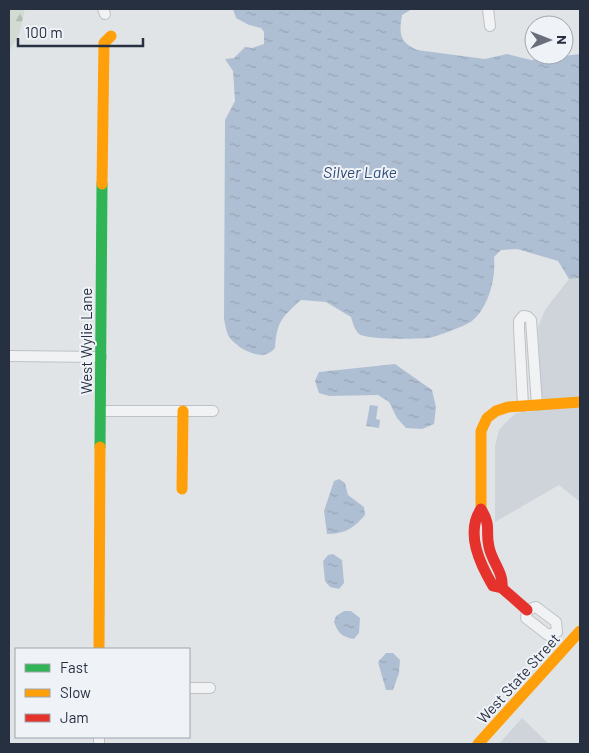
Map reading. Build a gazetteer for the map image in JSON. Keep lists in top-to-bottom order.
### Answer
{
  "streets": {
    "street": ["West Wylie Lane", "West State Street"]
  },
  "water": ["Silver Lake"],
  "legend": ["Fast", "Slow", "Jam"],
  "scale_bar": "100 m",
  "north": "right"
}
